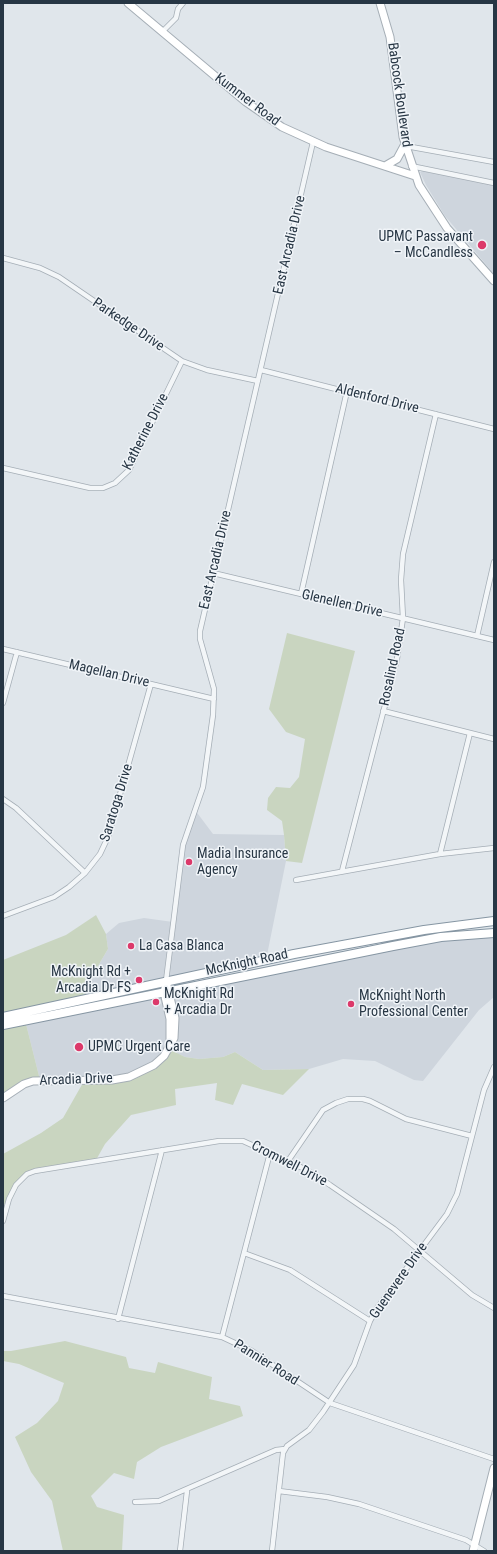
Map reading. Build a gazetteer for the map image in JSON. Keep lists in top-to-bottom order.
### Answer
{
  "streets": {
    "highway": ["McKnight Road"],
    "street": [
      "Babcock Boulevard",
      "Kummer Road",
      "East Arcadia Drive",
      "Parkedge Drive",
      "Aldenford Drive",
      "Katherine Drive",
      "Glenellen Drive",
      "Rosalind Road",
      "Magellan Drive",
      "Saratoga Drive",
      "Arcadia Drive",
      "Cromwell Drive",
      "Guenevere Drive",
      "Pannier Road"
    ]
  },
  "crossings": [
    ["Babcock Boulevard", "Kummer Road"],
    ["Kummer Road", "East Arcadia Drive"],
    ["East Arcadia Drive", "Parkedge Drive"],
    ["East Arcadia Drive", "Aldenford Drive"],
    ["East Arcadia Drive", "Glenellen Drive"],
    ["East Arcadia Drive", "Magellan Drive"],
    ["East Arcadia Drive", "McKnight Road"],
    ["East Arcadia Drive", "Arcadia Drive"],
    ["Parkedge Drive", "Katherine Drive"],
    ["Aldenford Drive", "Rosalind Road"],
    ["Glenellen Drive", "Rosalind Road"],
    ["Magellan Drive", "Saratoga Drive"],
    ["McKnight Road", "Arcadia Drive"],
    ["Cromwell Drive", "Guenevere Drive"],
    ["Guenevere Drive", "Pannier Road"]
  ],
  "places": [
    "UPMC Passavant – McCandless",
    "Madia Insurance Agency",
    "La Casa Blanca",
    "McKnight Rd + Arcadia Dr FS",
    "McKnight Rd + Arcadia Dr",
    "McKnight North Professional Center",
    "UPMC Urgent Care"
  ]
}
